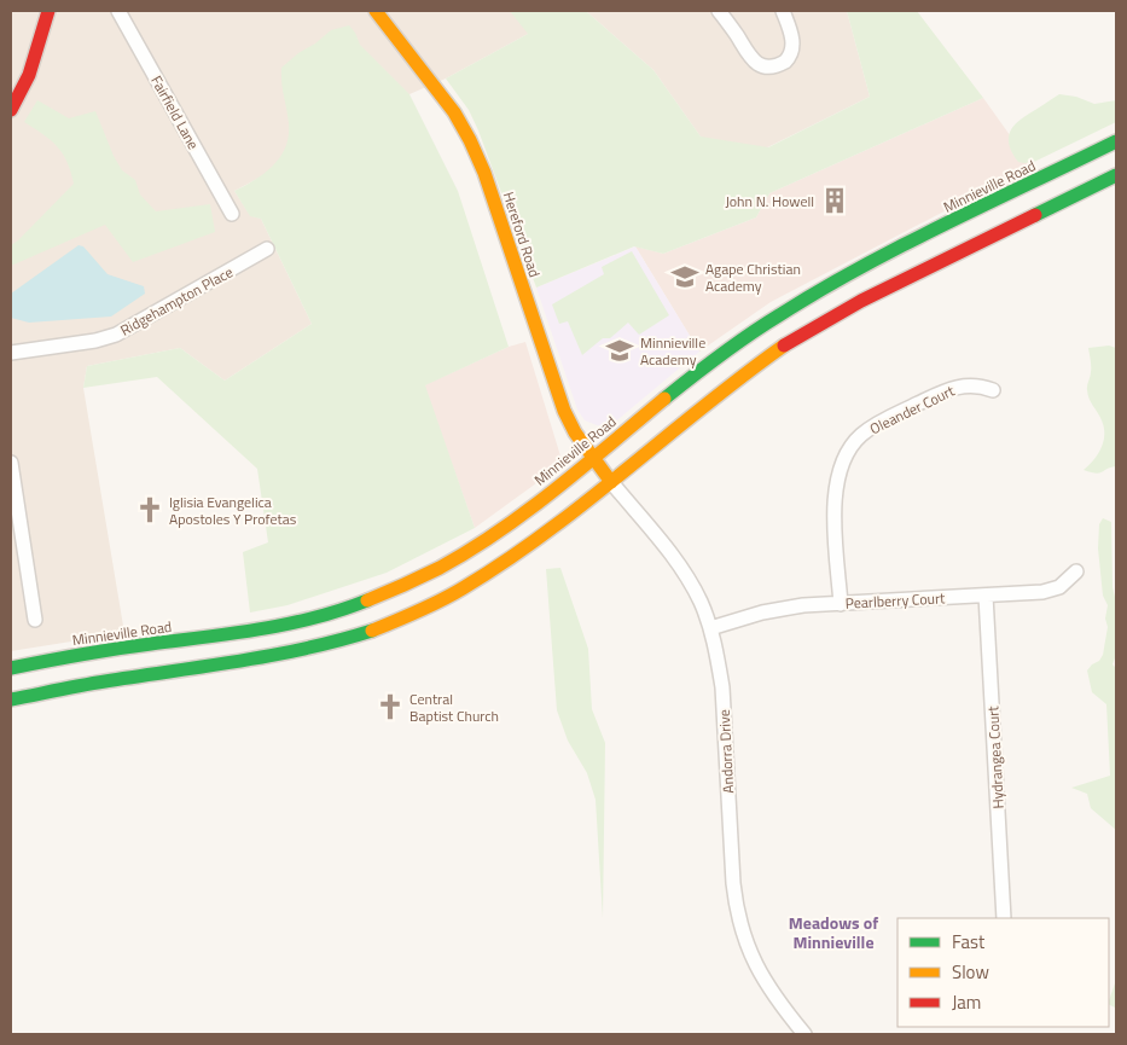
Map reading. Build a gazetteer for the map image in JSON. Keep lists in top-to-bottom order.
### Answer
{
  "streets": {
    "main road": ["Minnieville Road", "Hereford Road"],
    "street": [
      "Fairfield Lane",
      "Ridgehampton Place",
      "Oleander Court",
      "Pearlberry Court",
      "Andorra Drive",
      "Hydrangea Court"
    ]
  },
  "crossings": [
    ["Minnieville Road", "Hereford Road"],
    ["Hereford Road", "Andorra Drive"],
    ["Oleander Court", "Pearlberry Court"],
    ["Pearlberry Court", "Andorra Drive"],
    ["Pearlberry Court", "Hydrangea Court"]
  ],
  "districts": ["Meadows of Minnieville"],
  "places": {
    "building": ["John N. Howell"],
    "school or university": ["Agape Christian Academy", "Minnieville Academy"],
    "church": ["Iglisia Evangelica Apostoles Y Profetas", "Central Baptist Church"]
  },
  "legend": ["Fast", "Slow", "Jam"]
}
